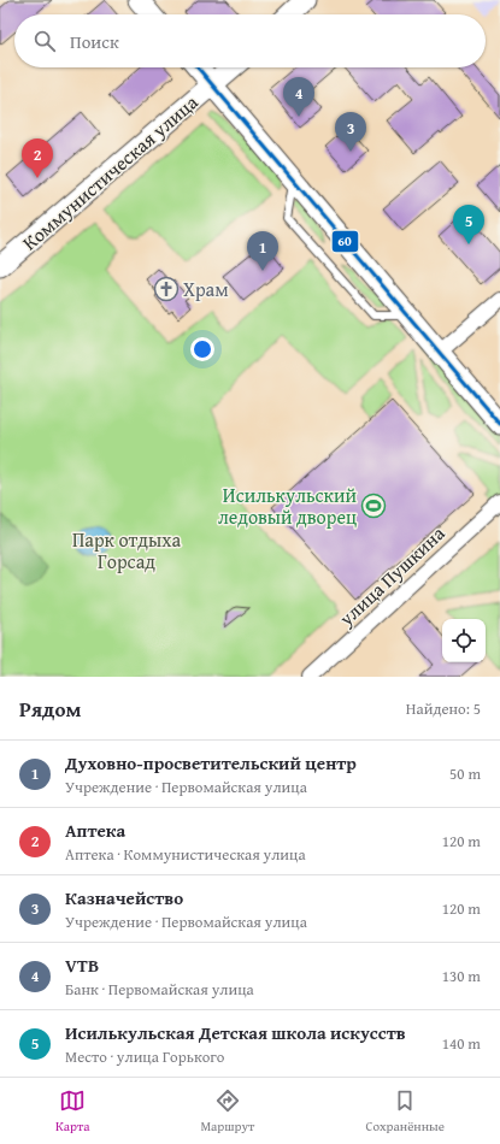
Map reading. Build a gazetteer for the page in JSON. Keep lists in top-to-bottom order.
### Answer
{
  "streets": {
    "street": ["Коммунистическая улица", "улица Пушкина"]
  },
  "parks": ["Парк отдыха Горсад"],
  "places": {
    "church": ["Храм"],
    "sports": ["Исилькульский ледовый дворец"]
  },
  "lines": ["transit line 60"],
  "page": {
    "search": "Поиск",
    "pins": [
      "4",
      "3",
      "2",
      "5",
      "1"
    ],
    "heading": ["Рядом", "Найдено: 5"],
    "list": [
      {
        "mark": "1",
        "name": "Духовно-просветительский центр",
        "note": "Учреждение · Первомайская улица",
        "value": "50 m"
      },
      {
        "mark": "2",
        "name": "Аптека",
        "note": "Аптека · Коммунистическая улица",
        "value": "120 m"
      },
      {
        "mark": "3",
        "name": "Казначейство",
        "note": "Учреждение · Первомайская улица",
        "value": "120 m"
      },
      {
        "mark": "4",
        "name": "VTB",
        "note": "Банк · Первомайская улица",
        "value": "130 m"
      },
      {
        "mark": "5",
        "name": "Исилькульская Детская школа искусств",
        "note": "Место · улица Горького",
        "value": "140 m"
      }
    ],
    "nav": ["Карта", "Маршрут", "Сохранённые"]
  }
}
